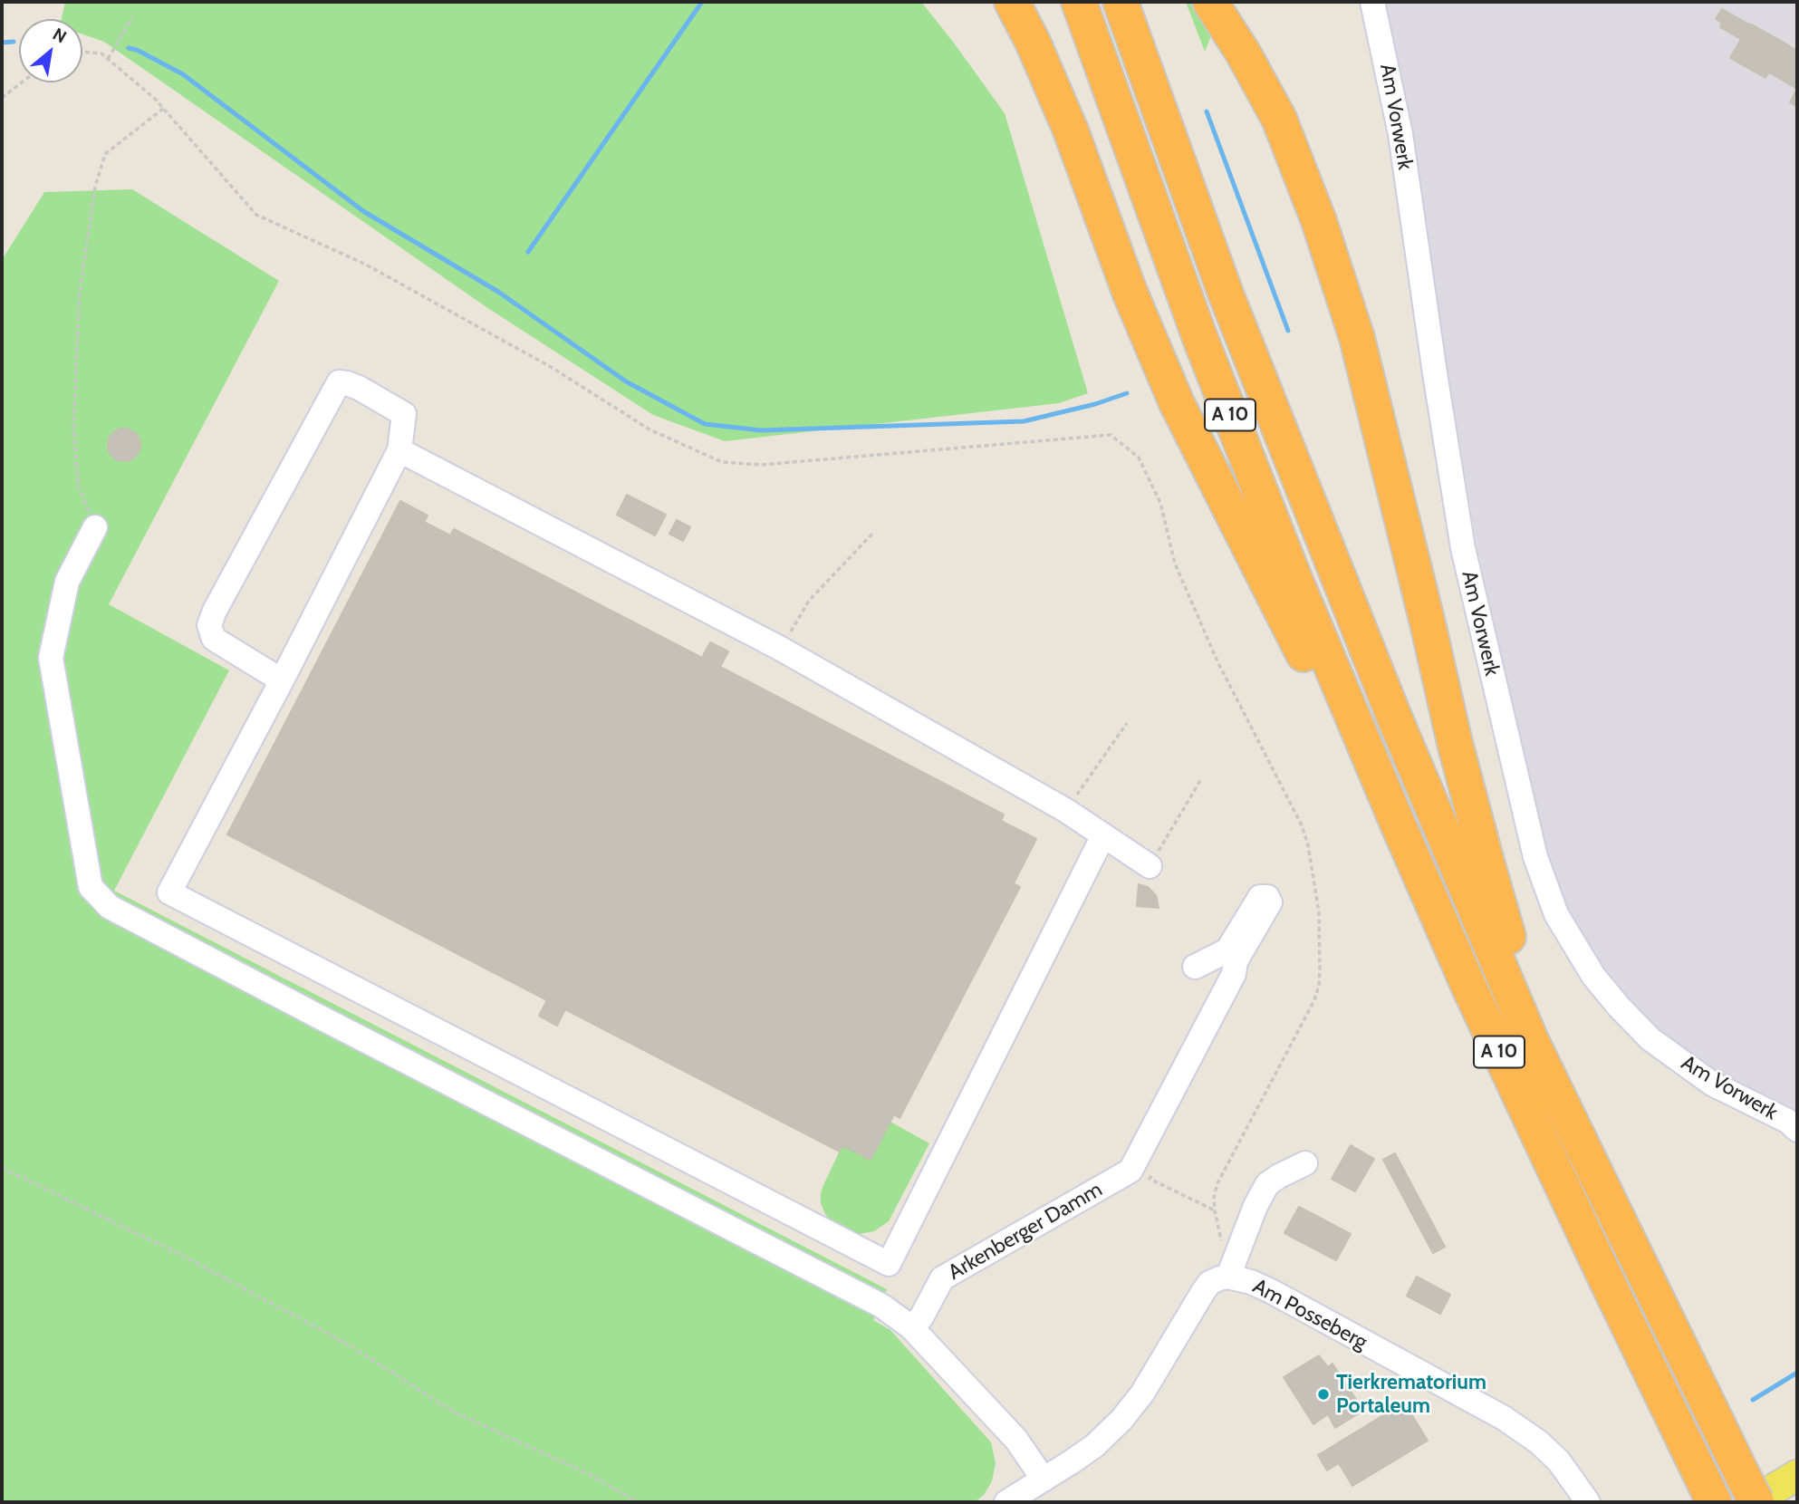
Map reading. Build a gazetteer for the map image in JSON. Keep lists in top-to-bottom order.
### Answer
{
  "streets": {
    "highway": ["A 10"],
    "street": ["Am Vorwerk", "Arkenberger Damm", "Am Posseberg"]
  },
  "places": ["Tierkrematorium Portaleum"],
  "north": "top right"
}
